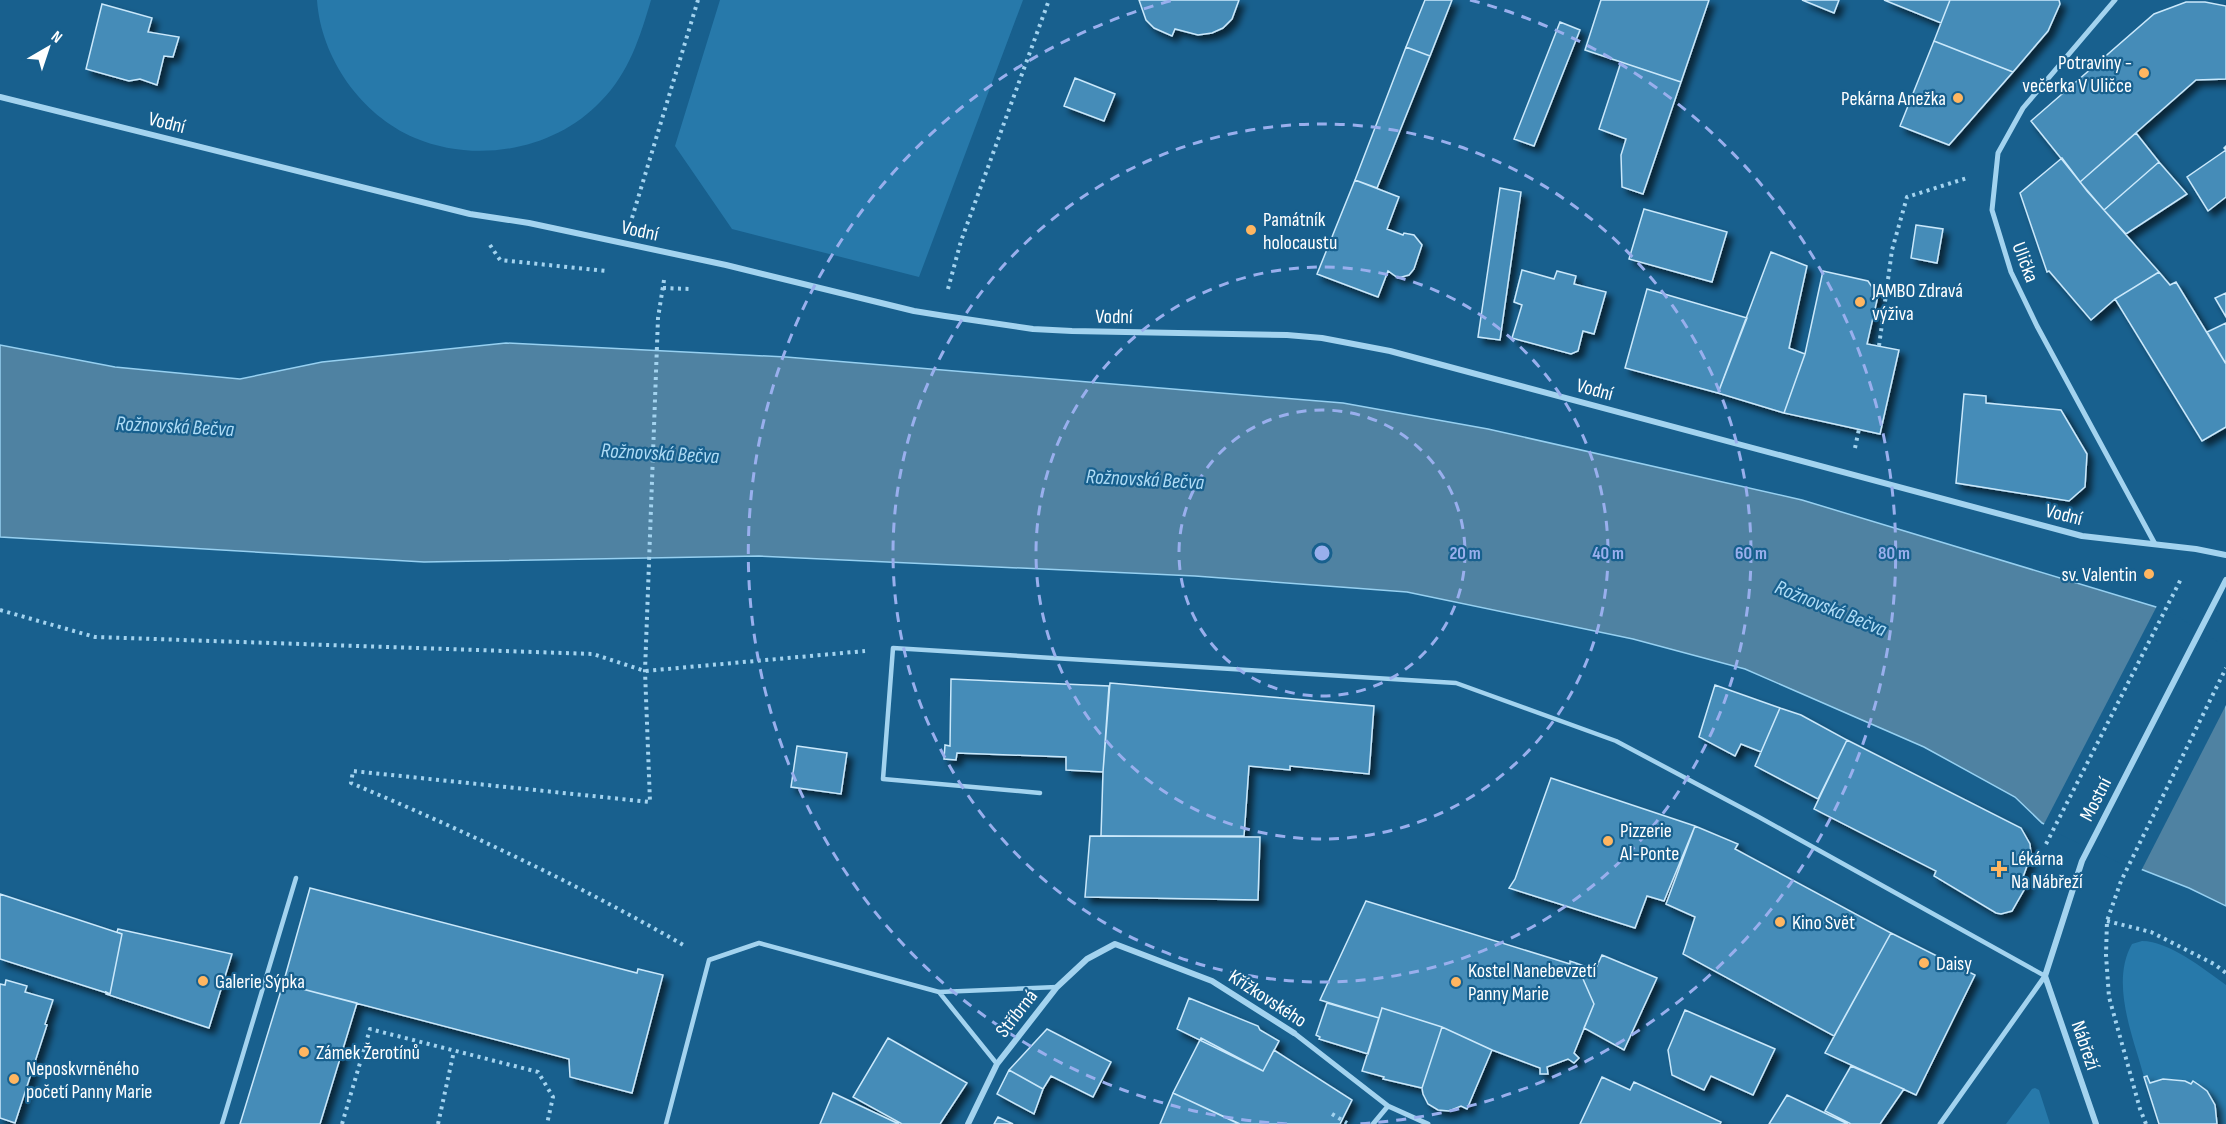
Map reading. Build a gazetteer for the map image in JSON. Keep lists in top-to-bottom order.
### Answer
{
  "streets": {
    "street": [
      "Vodní",
      "Ulička",
      "Mostní",
      "Křížkovského",
      "Stříbrná",
      "Nábřeží"
    ]
  },
  "crossings": [
    ["Vodní", "Ulička"],
    ["Mostní", "Nábřeží"],
    ["Křížkovského", "Stříbrná"]
  ],
  "water": ["Rožnovská Bečva"],
  "places": {
    "other": [
      "Potraviny - večerka V Uličce",
      "Pekárna Anežka",
      "Památník holocaustu",
      "JAMBO Zdravá výživa",
      "sv. Valentin",
      "Pizzerie Al-Ponte",
      "Kino Svět",
      "Daisy",
      "Galerie Sýpka",
      "Kostel Nanebevzetí Panny Marie",
      "Zámek Žerotínů",
      "Neposkvrněného početí Panny Marie"
    ],
    "health": ["Lékárna Na Nábřeží"]
  },
  "north": "top right",
  "rings": [
    "20 m",
    "40 m",
    "60 m",
    "80 m"
  ]
}
